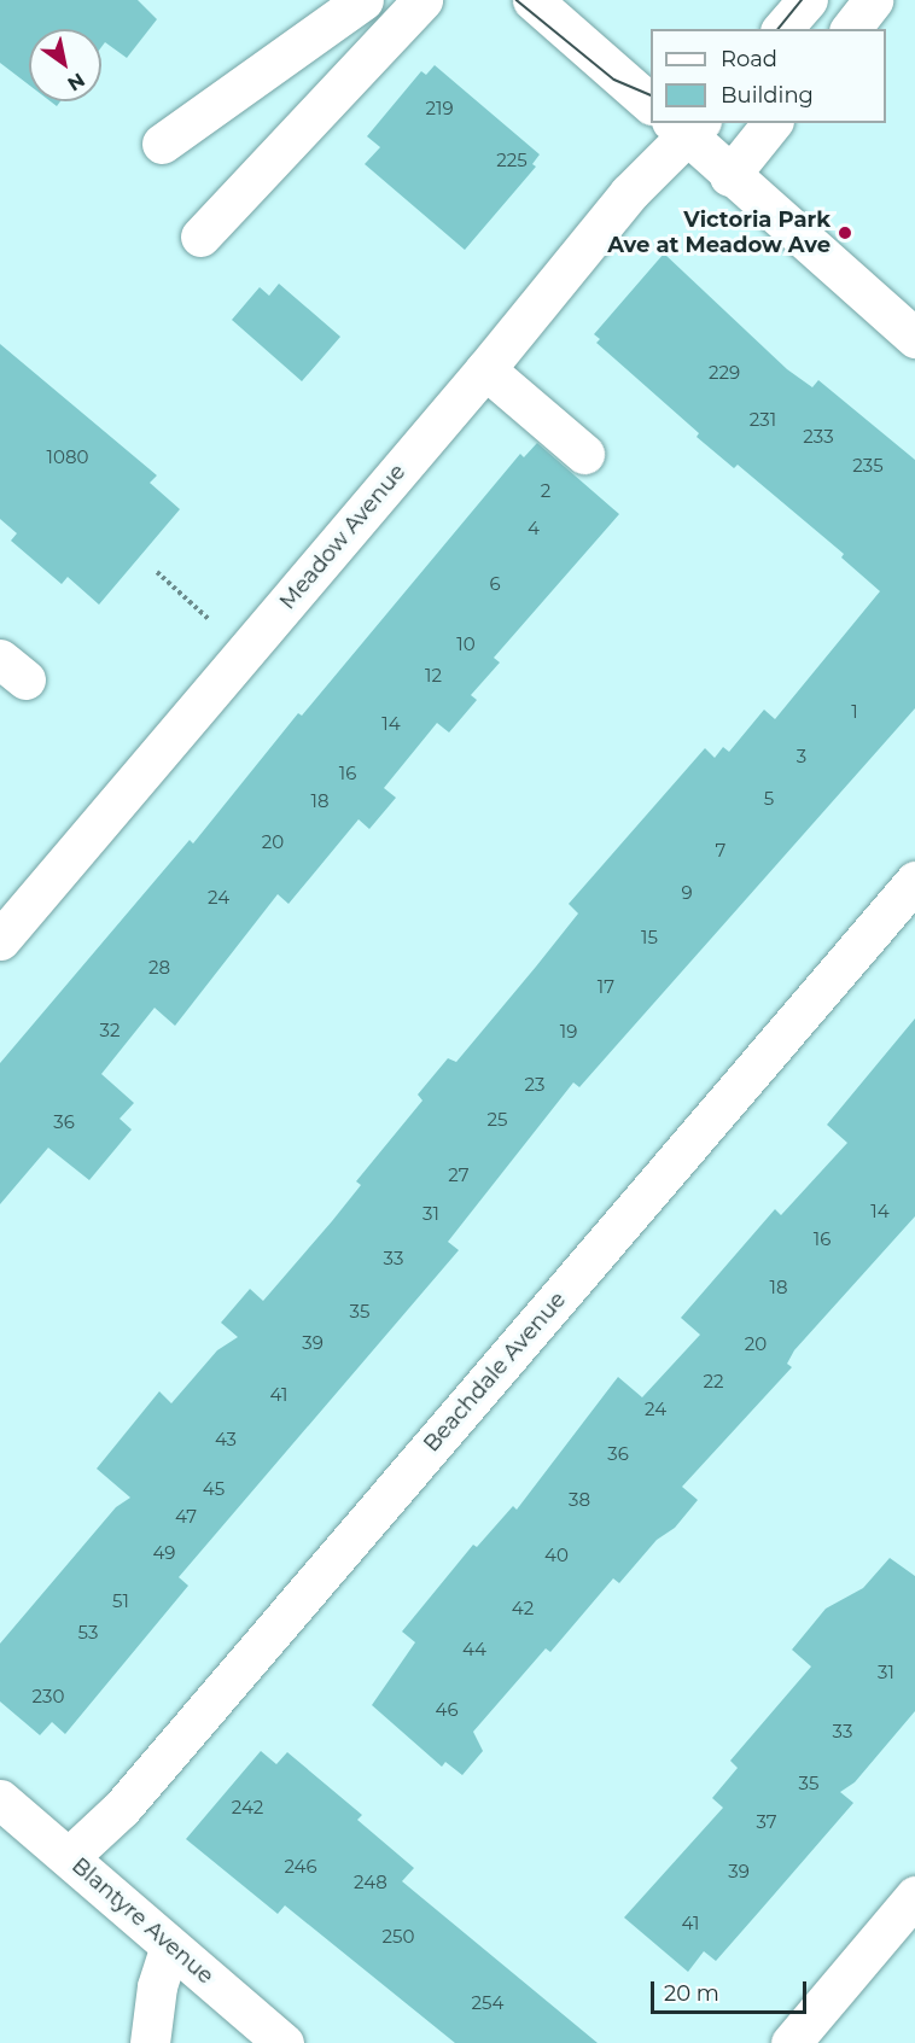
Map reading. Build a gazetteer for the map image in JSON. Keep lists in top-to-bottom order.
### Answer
{
  "streets": {
    "street": ["Meadow Avenue", "Beachdale Avenue", "Blantyre Avenue"]
  },
  "crossings": [
    ["Beachdale Avenue", "Blantyre Avenue"]
  ],
  "places": ["Victoria Park Ave at Meadow Ave"],
  "house_numbers": [
    "219",
    "225",
    "229",
    "231",
    "233",
    "1080",
    "235",
    "2",
    "4",
    "6",
    "10",
    "12",
    "1",
    "14",
    "3",
    "16",
    "5",
    "18",
    "20",
    "7",
    "9",
    "24",
    "15",
    "28",
    "17",
    "32",
    "19",
    "23",
    "25",
    "36",
    "27",
    "14",
    "31",
    "16",
    "33",
    "18",
    "35",
    "39",
    "20",
    "22",
    "41",
    "24",
    "43",
    "36",
    "45",
    "38",
    "47",
    "49",
    "40",
    "51",
    "42",
    "53",
    "44",
    "31",
    "230",
    "46",
    "33",
    "35",
    "242",
    "37",
    "246",
    "39",
    "248",
    "41",
    "250",
    "254"
  ],
  "legend": ["Road", "Building"],
  "scale_bar": "20 m",
  "north": "bottom right"
}
